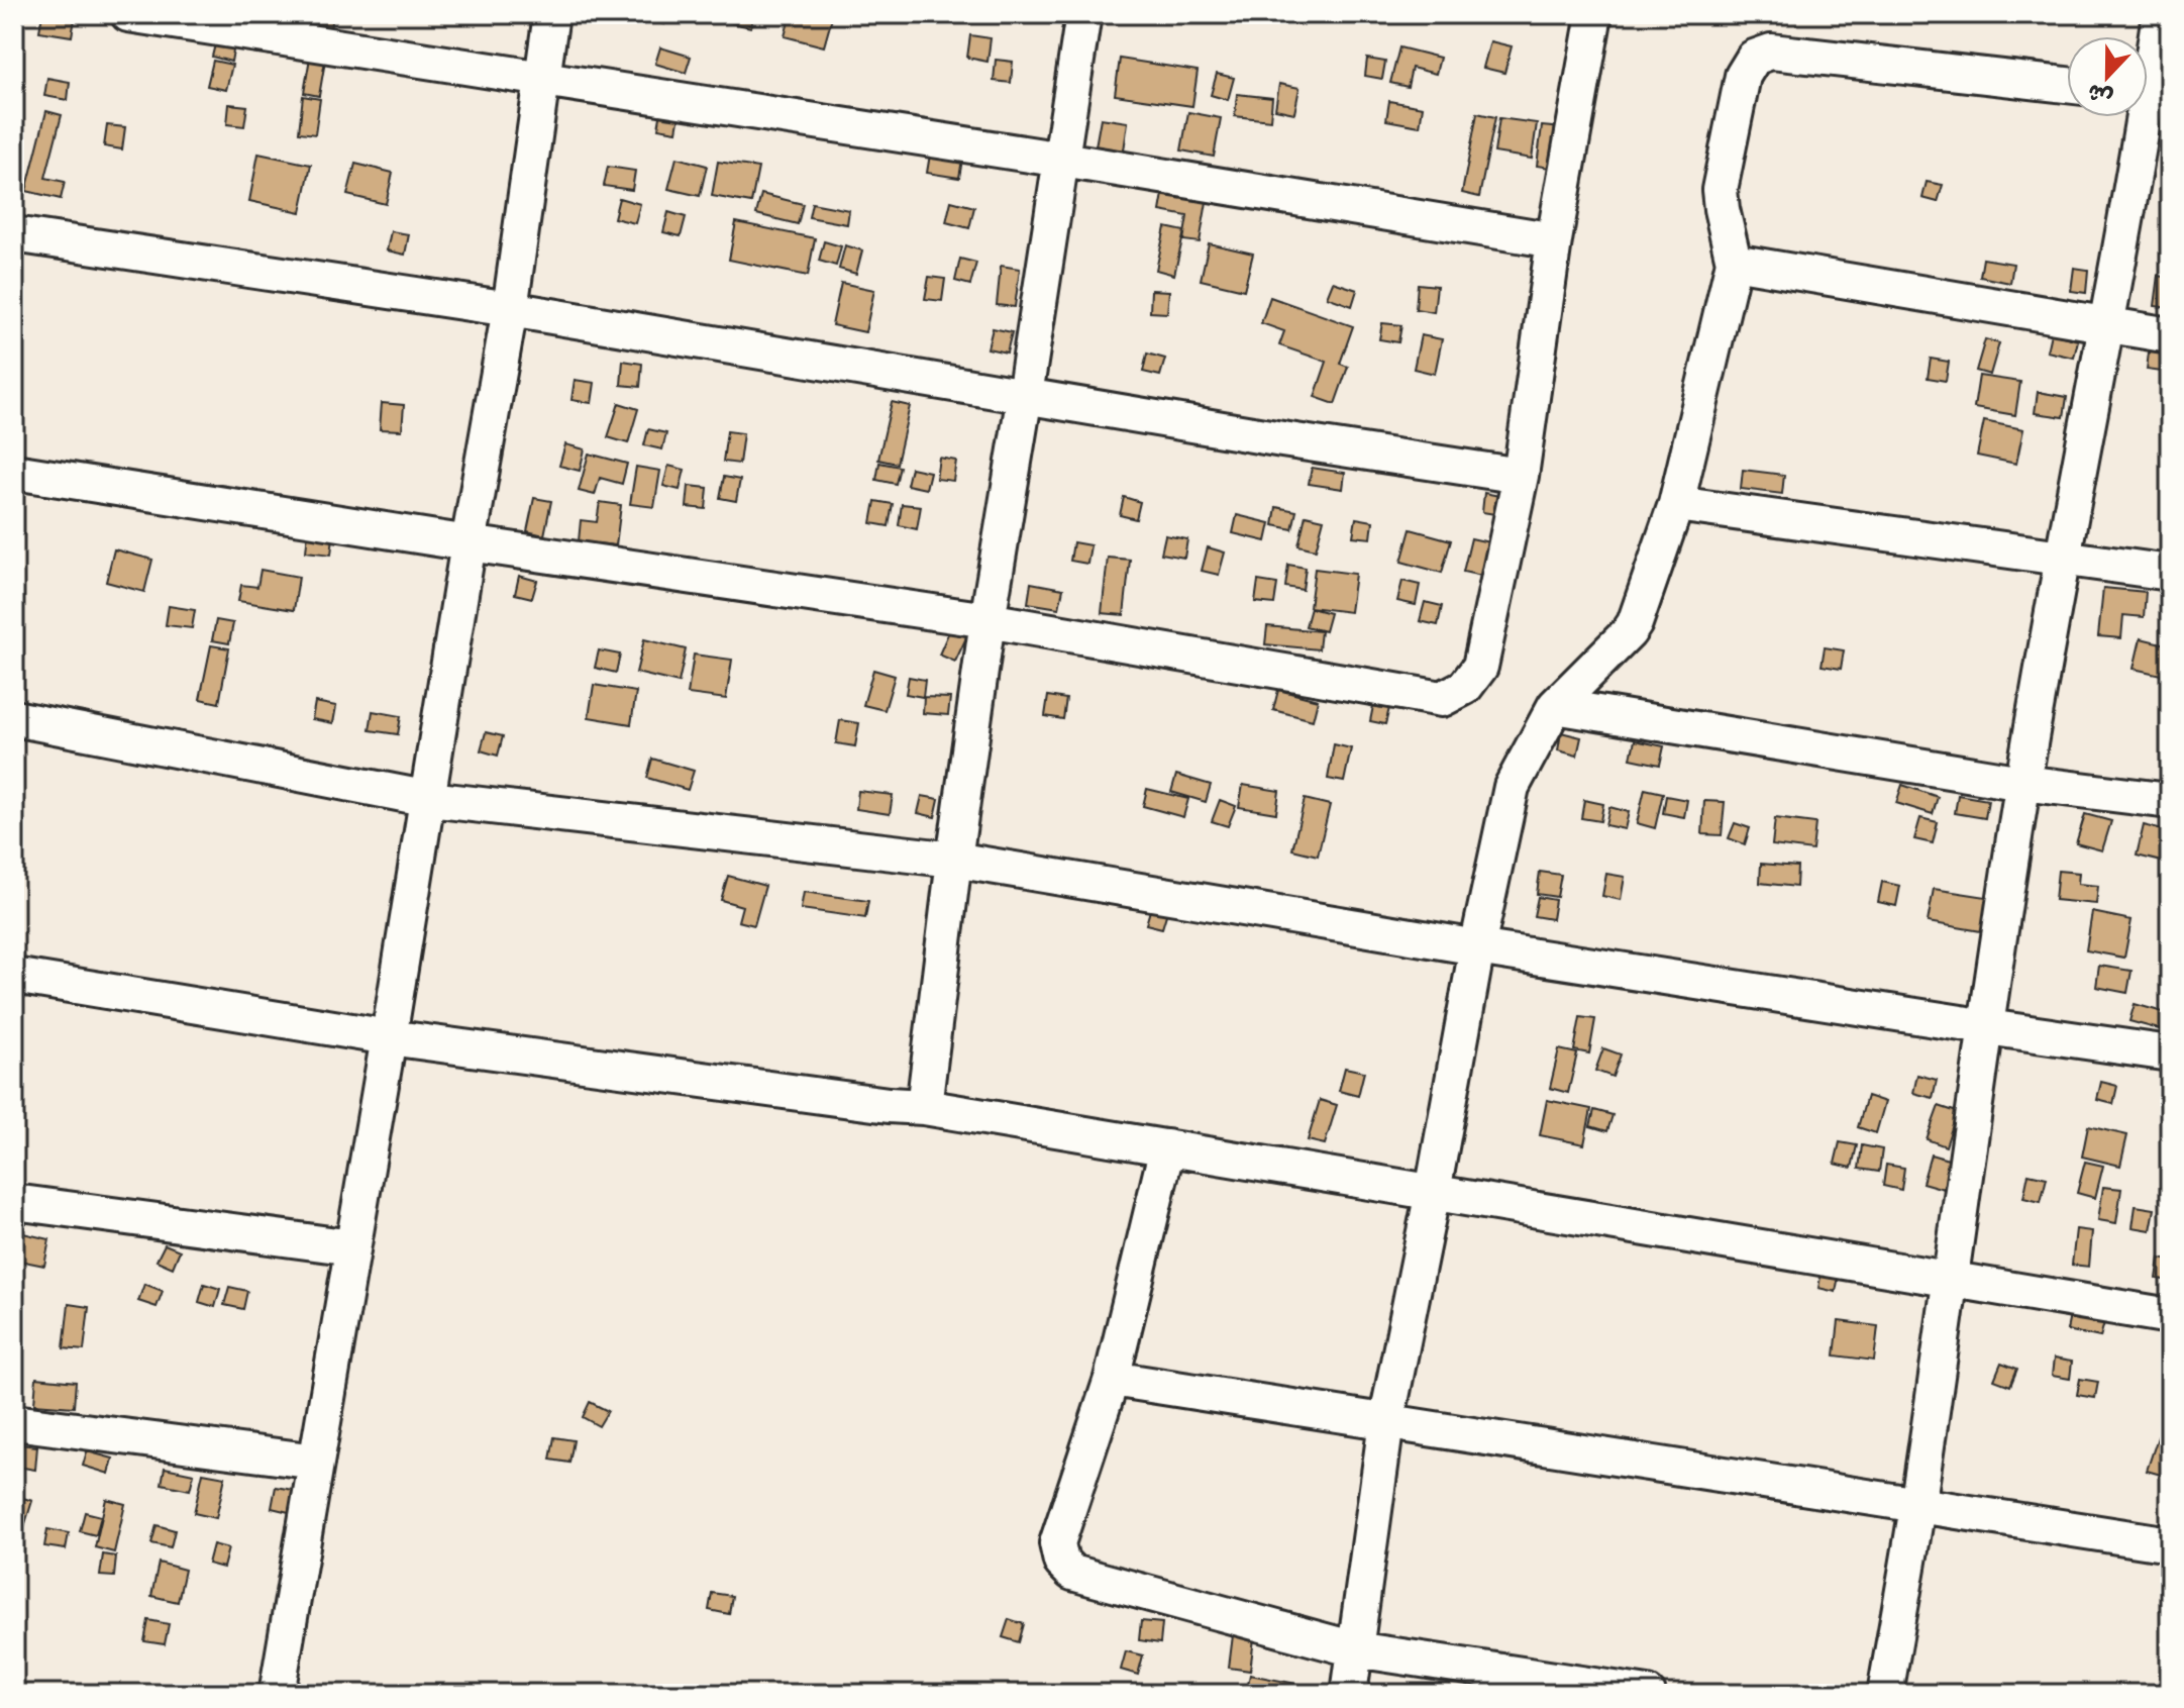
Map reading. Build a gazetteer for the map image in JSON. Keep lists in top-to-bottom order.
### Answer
{
  "north": "bottom"
}
